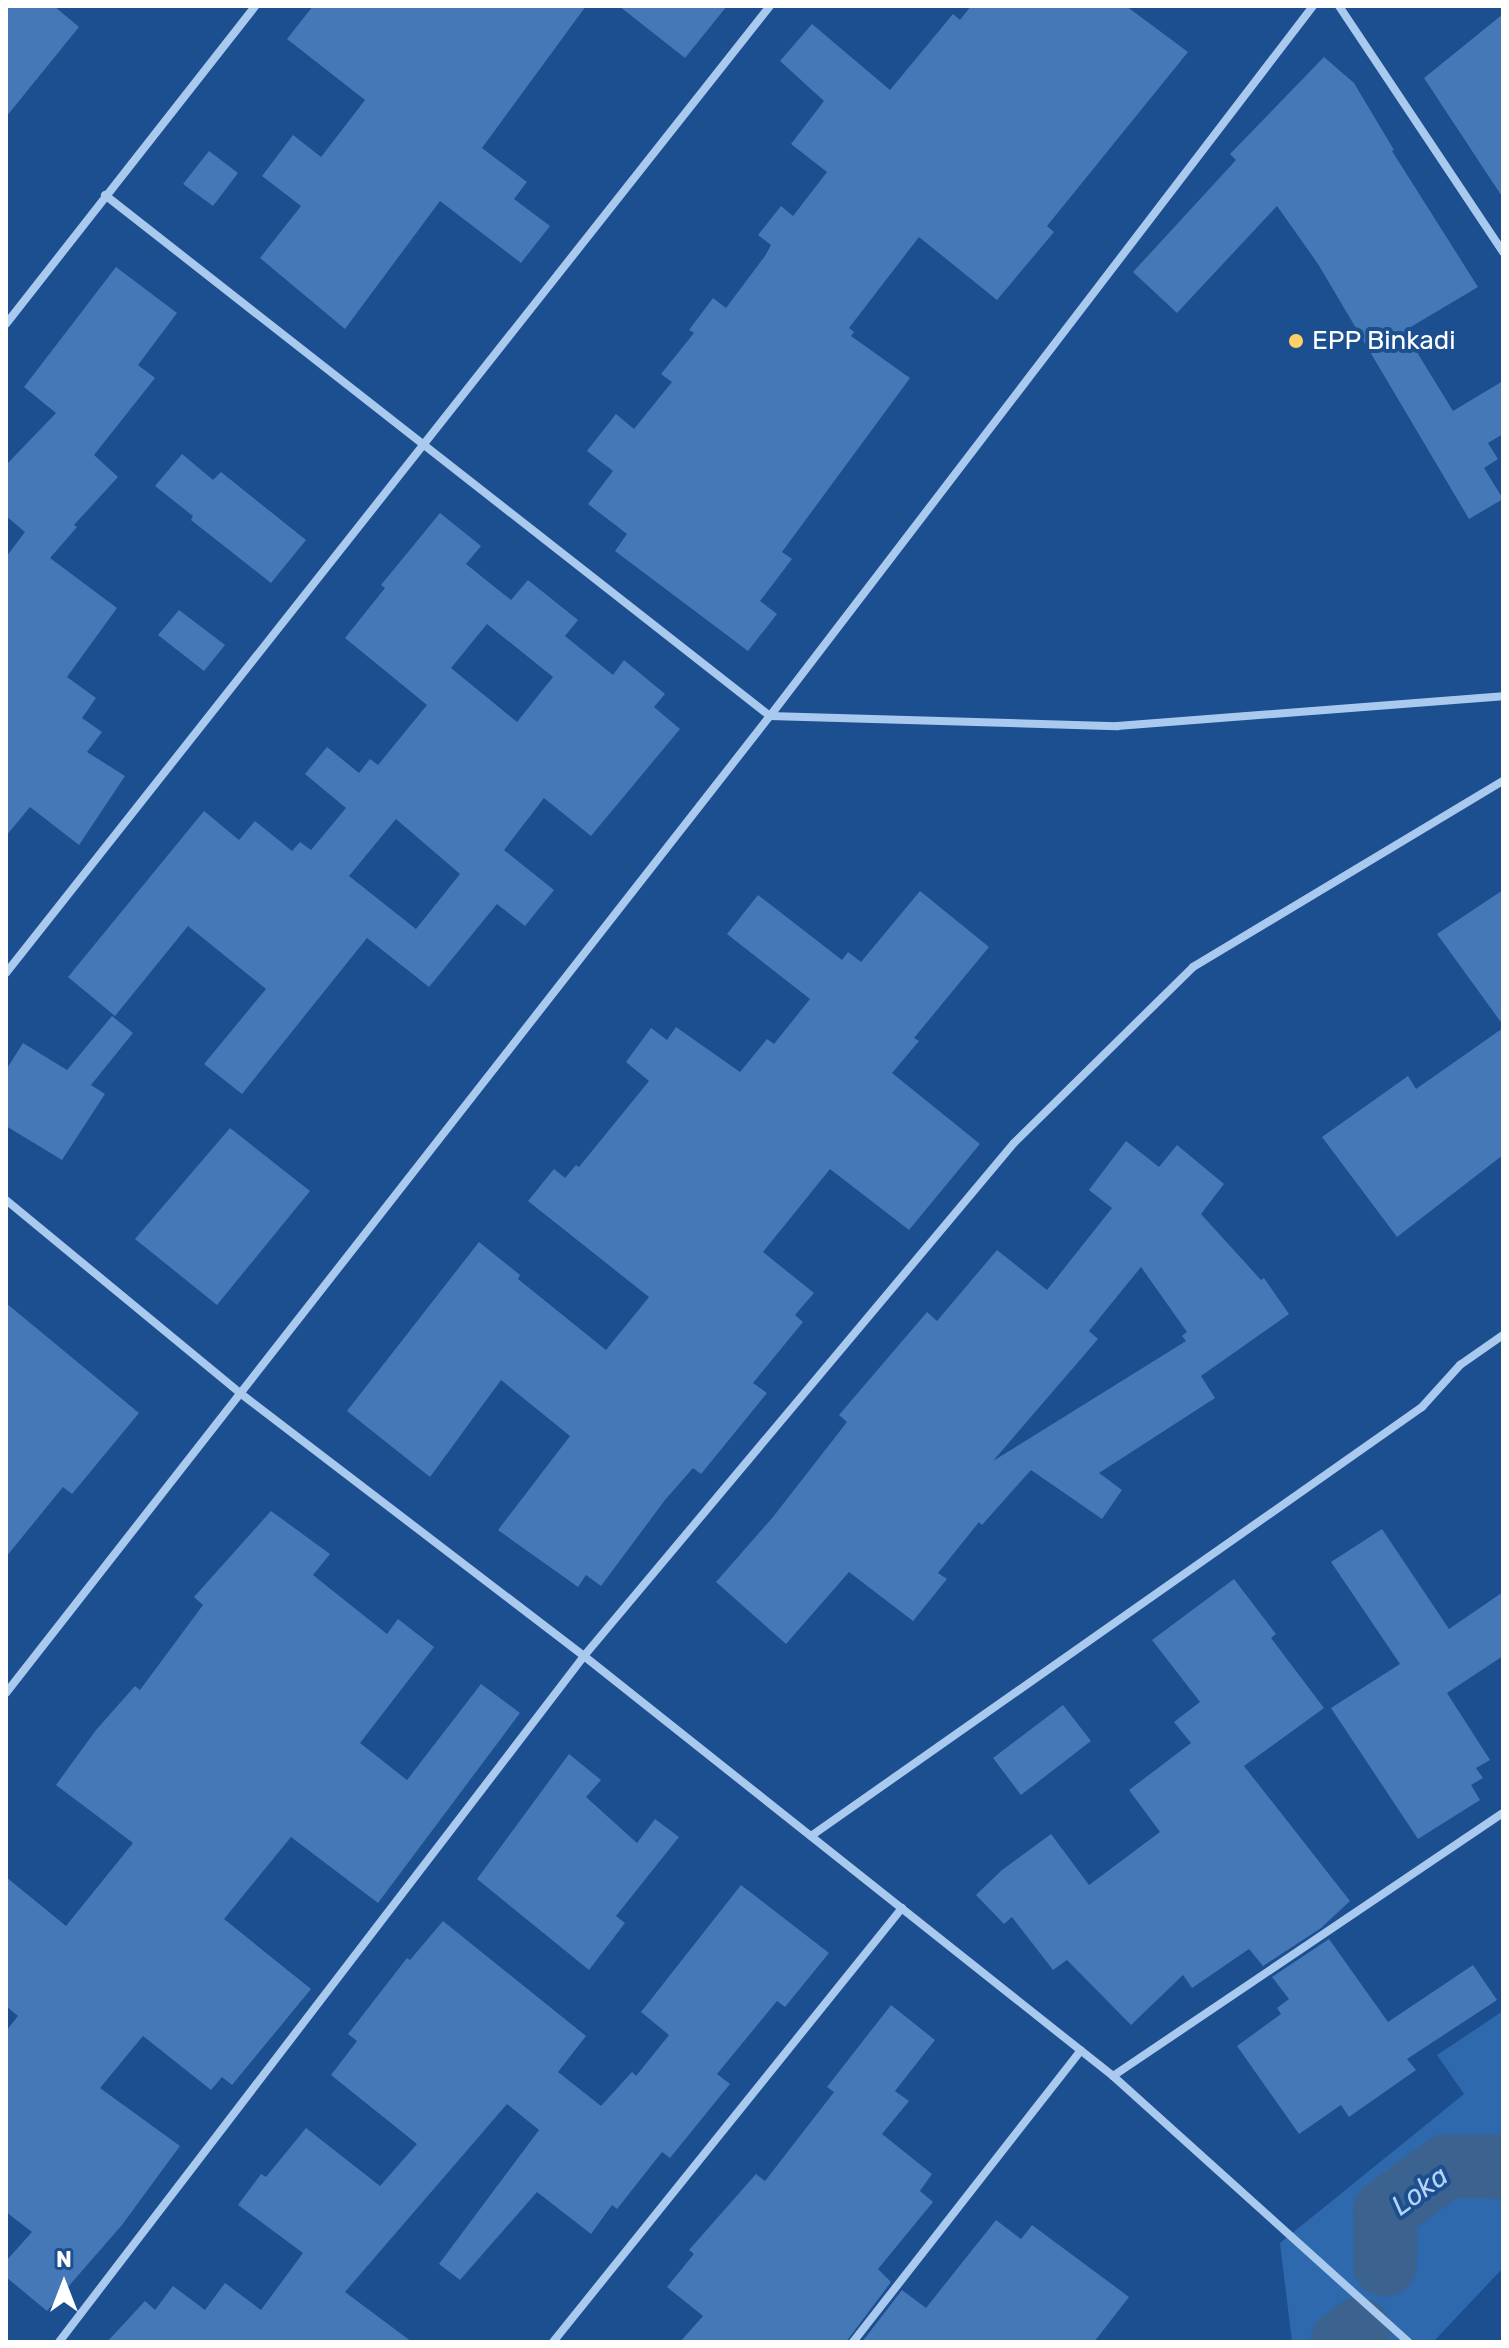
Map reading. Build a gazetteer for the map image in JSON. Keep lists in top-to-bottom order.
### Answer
{
  "water": ["Loka"],
  "places": ["EPP Binkadi"],
  "north": "top"
}
